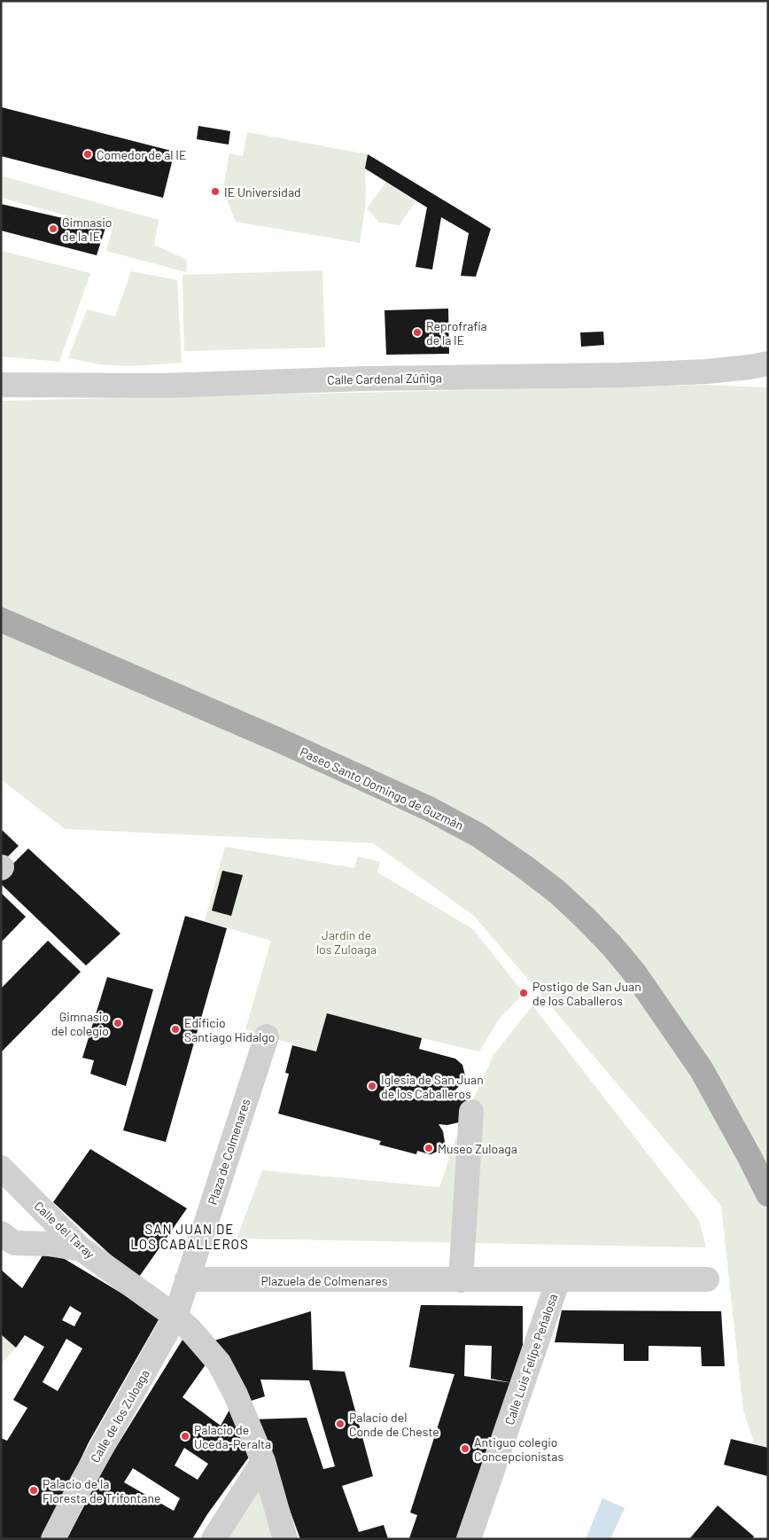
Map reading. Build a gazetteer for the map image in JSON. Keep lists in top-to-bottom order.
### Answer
{
  "streets": {
    "main road": ["Paseo Santo Domingo de Guzmán"],
    "street": [
      "Calle Cardenal Zúñiga",
      "Plaza de Colmenares",
      "Calle del Taray",
      "Plazuela de Colmenares",
      "Calle Luis Felipe Peñalosa",
      "Calle de los Zuloaga"
    ]
  },
  "crossings": [
    ["Plaza de Colmenares", "Calle del Taray"],
    ["Plaza de Colmenares", "Plazuela de Colmenares"],
    ["Plaza de Colmenares", "Calle de los Zuloaga"],
    ["Calle del Taray", "Calle de los Zuloaga"],
    ["Plazuela de Colmenares", "Calle Luis Felipe Peñalosa"]
  ],
  "districts": ["SAN JUAN DE LOS CABALLEROS"],
  "parks": ["Jardín de los Zuloaga"],
  "places": [
    "Comedor de al IE",
    "IE Universidad",
    "Gimnasio de la IE",
    "Reprofrafía de la IE",
    "Postigo de San Juan de los Caballeros",
    "Gimnasio del colegio",
    "Edificio Santiago Hidalgo",
    "Iglesia de San Juan de los Caballeros",
    "Museo Zuloaga",
    "Palacio del Conde de Cheste",
    "Palacio de Uceda-Peralta",
    "Antiguo colegio Concepcionistas",
    "Palacio de la Floresta de Trifontane"
  ]
}
